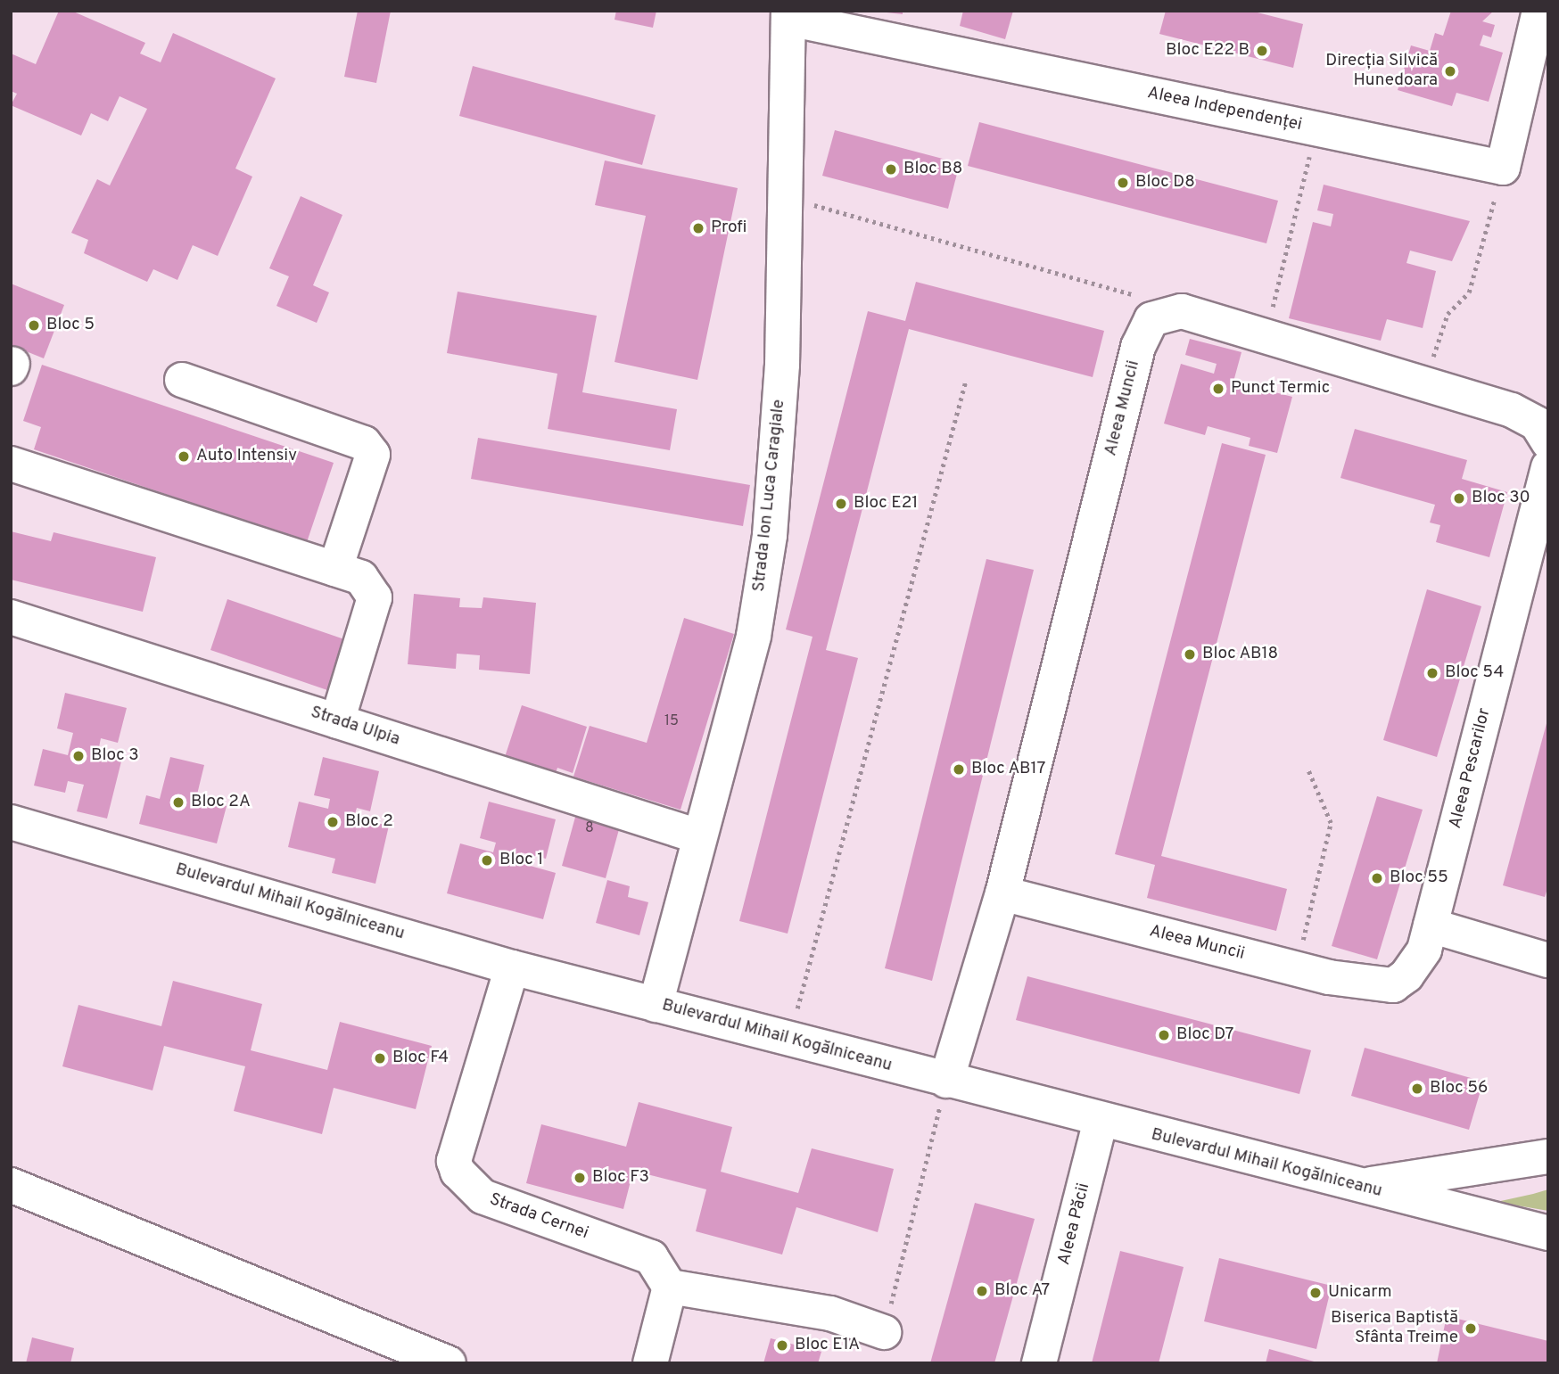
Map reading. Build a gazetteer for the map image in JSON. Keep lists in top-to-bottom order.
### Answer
{
  "streets": {
    "street": [
      "Aleea Independenței",
      "Aleea Muncii",
      "Strada Ion Luca Caragiale",
      "Strada Ulpia",
      "Aleea Pescarilor",
      "Bulevardul Mihail Kogălniceanu",
      "Strada Cernei",
      "Aleea Păcii"
    ]
  },
  "crossings": [
    ["Aleea Independenței", "Strada Ion Luca Caragiale"],
    ["Aleea Muncii", "Aleea Pescarilor"],
    ["Aleea Muncii", "Bulevardul Mihail Kogălniceanu"],
    ["Strada Ion Luca Caragiale", "Strada Ulpia"],
    ["Strada Ion Luca Caragiale", "Bulevardul Mihail Kogălniceanu"],
    ["Bulevardul Mihail Kogălniceanu", "Strada Cernei"],
    ["Bulevardul Mihail Kogălniceanu", "Aleea Păcii"]
  ],
  "places": [
    "Bloc E22 B",
    "Direcția Silvică Hunedoara",
    "Bloc B8",
    "Bloc D8",
    "Profi",
    "Bloc 5",
    "Punct Termic",
    "Auto Intensiv",
    "Bloc 30",
    "Bloc E21",
    "Bloc AB18",
    "Bloc 54",
    "Bloc 3",
    "Bloc AB17",
    "Bloc 2A",
    "Bloc 2",
    "Bloc 1",
    "Bloc 55",
    "Bloc D7",
    "Bloc F4",
    "Bloc 56",
    "Bloc F3",
    "Bloc A7",
    "Unicarm",
    "Biserica Baptistă Sfânta Treime",
    "Bloc E1A"
  ],
  "house_numbers": ["15", "8"]
}
